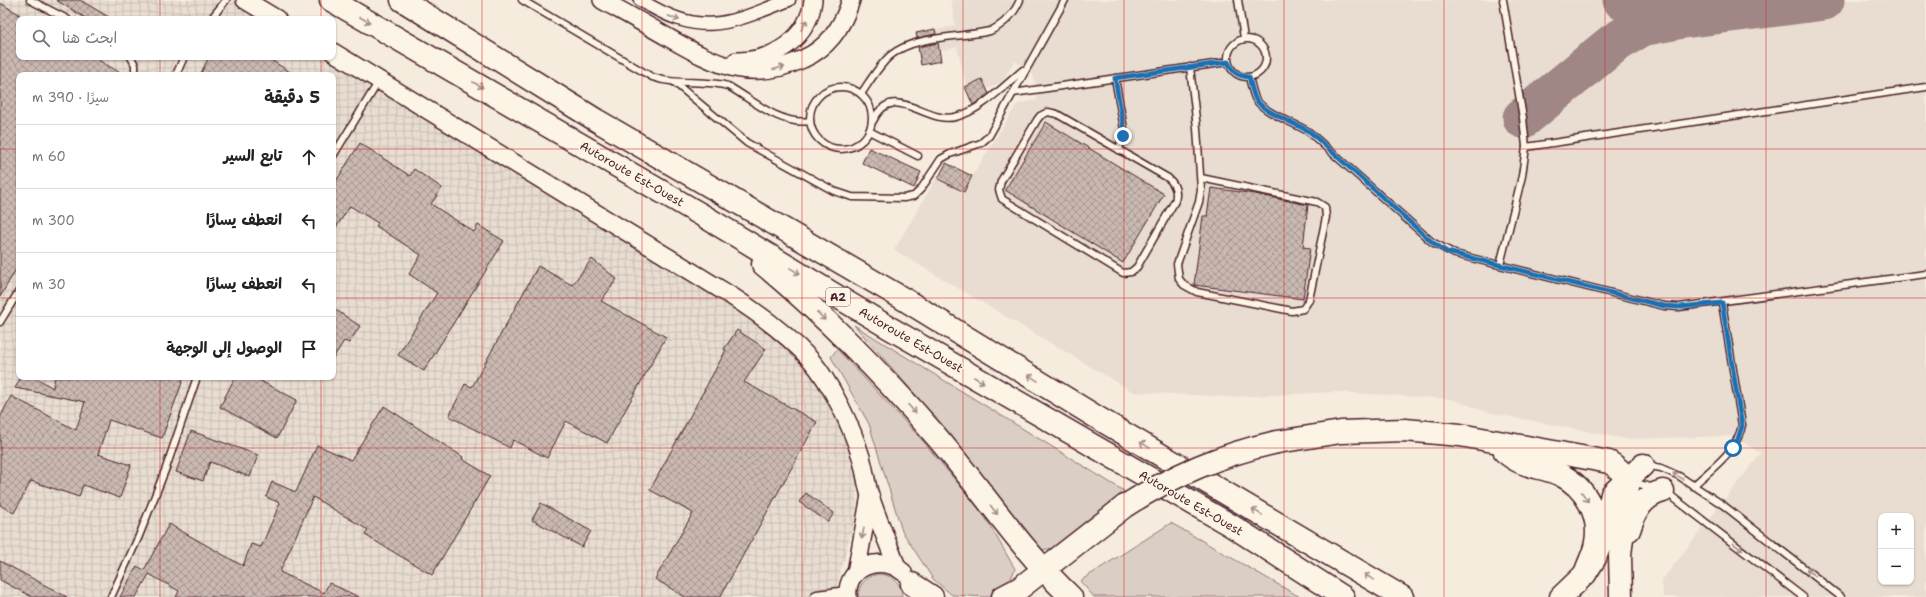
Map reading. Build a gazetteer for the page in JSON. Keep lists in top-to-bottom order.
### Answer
{
  "streets": {
    "highway": ["Autoroute Est-Ouest", "A2"]
  },
  "page": {
    "search": "ابحث هنا",
    "heading": ["5 دقيقة", "سيرًا · 390 m"],
    "list": [
      ["تابع السير", "60 m"],
      ["انعطف يسارًا", "300 m"],
      ["انعطف يسارًا", "30 m"],
      "الوصول إلى الوجهة"
    ],
    "map_buttons": ["+", "−"]
  }
}
